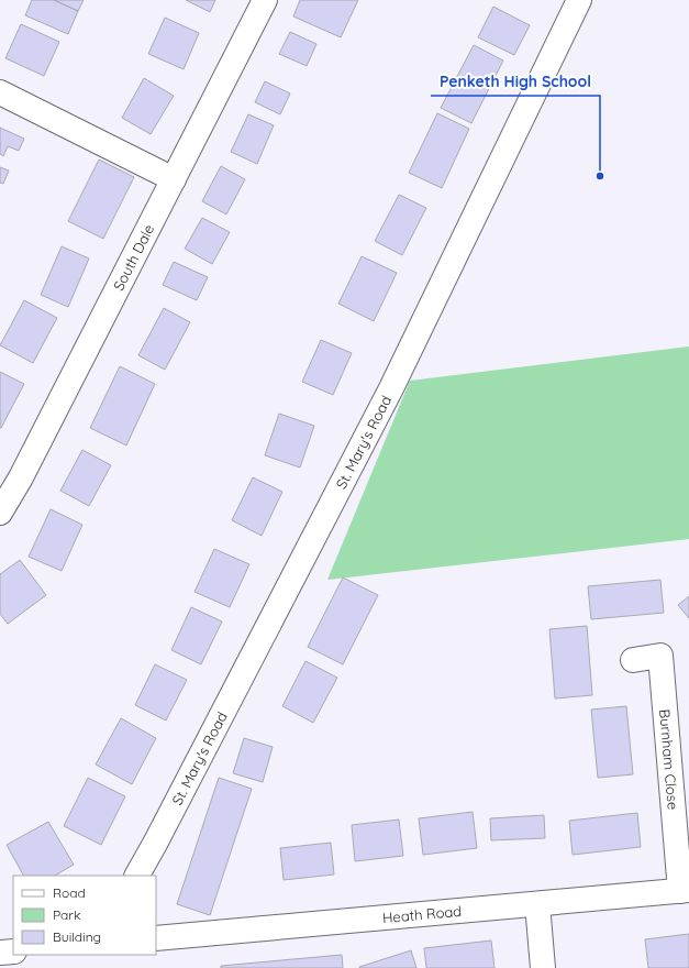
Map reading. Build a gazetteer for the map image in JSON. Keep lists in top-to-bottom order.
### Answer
{
  "streets": {
    "street": [
      "South Dale",
      "St. Mary's Road",
      "Burnham Close",
      "Heath Road"
    ]
  },
  "crossings": [
    ["Burnham Close", "Heath Road"]
  ],
  "places": ["Penketh High School"],
  "legend": ["Road", "Park", "Building"]
}
